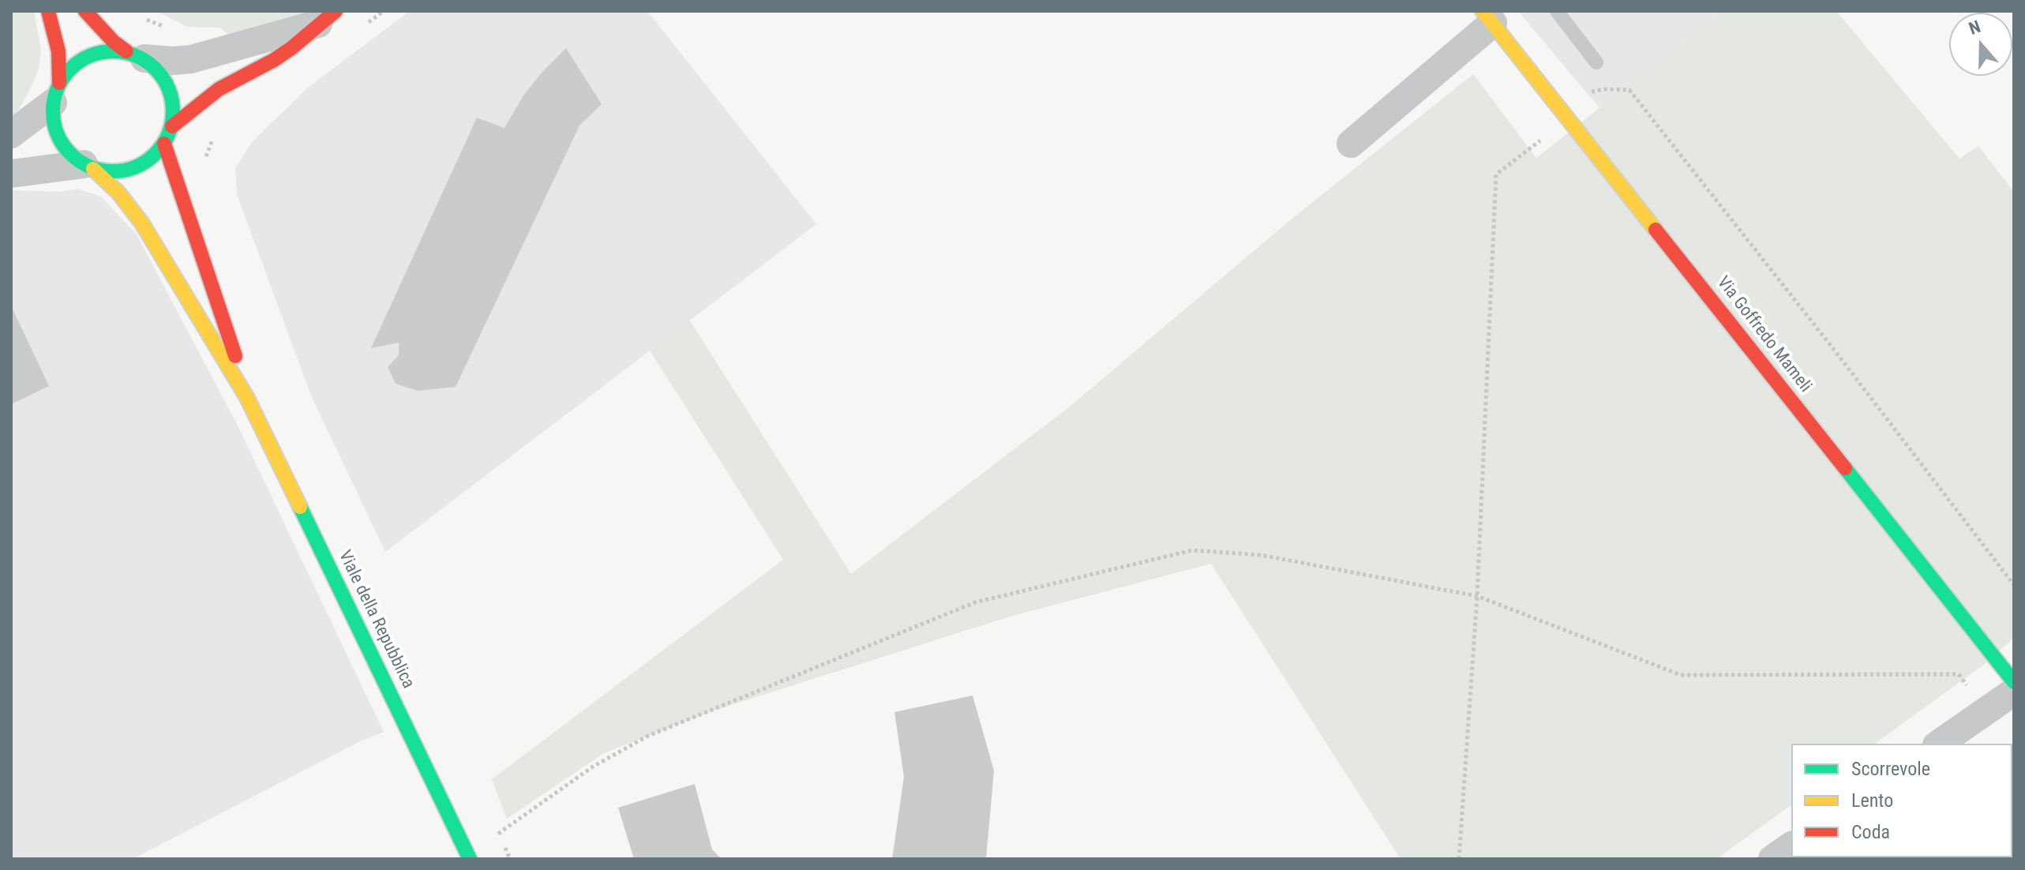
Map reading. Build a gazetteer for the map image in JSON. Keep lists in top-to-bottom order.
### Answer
{
  "streets": {
    "street": ["Via Goffredo Mameli", "Viale della Repubblica"]
  },
  "legend": ["Scorrevole", "Lento", "Coda"],
  "north": "top"
}
